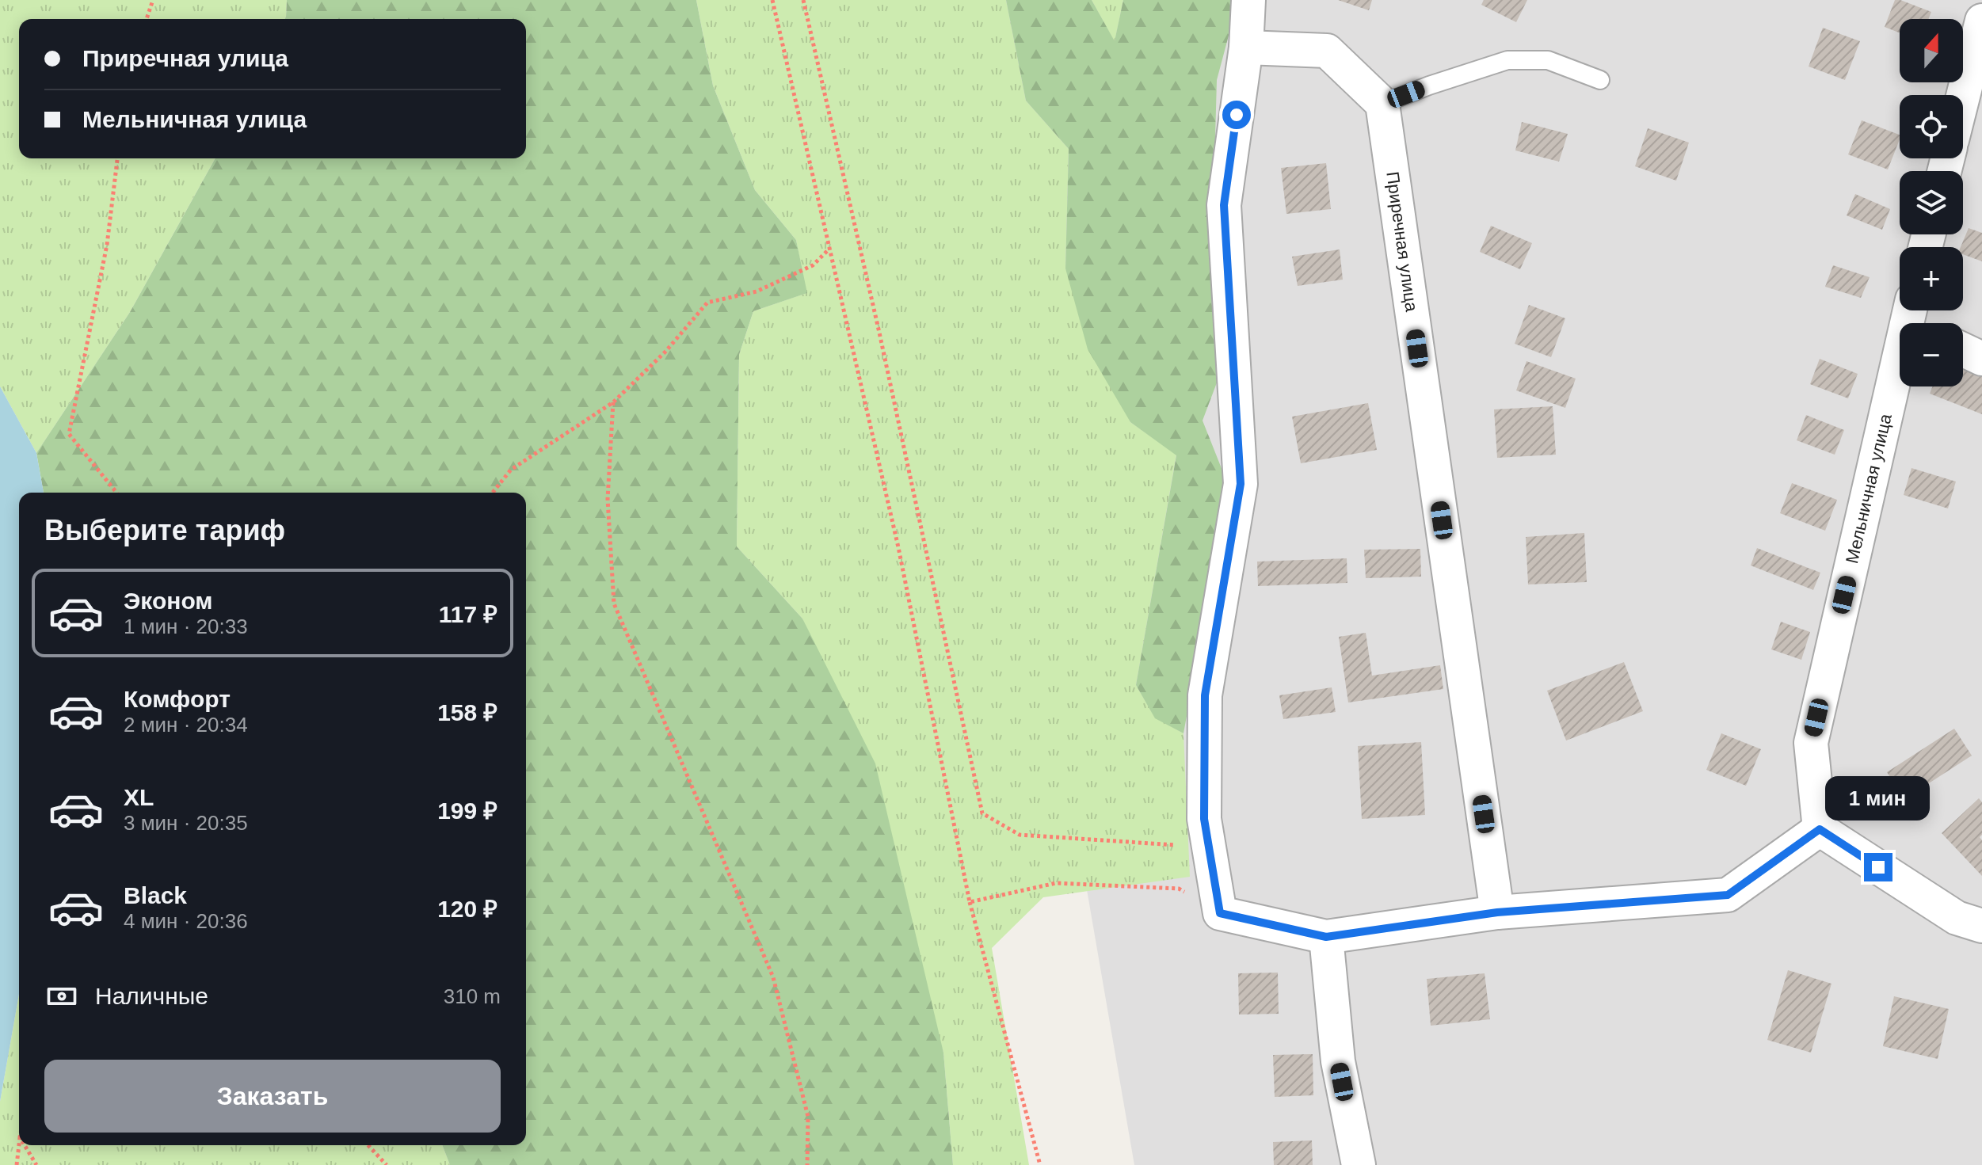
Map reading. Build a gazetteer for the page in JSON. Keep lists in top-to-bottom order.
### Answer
{
  "streets": {
    "street": ["Приречная улица", "Мельничная улица"]
  },
  "north": "top",
  "page": {
    "map_buttons": ["+", "−"],
    "banner": ["Приречная улица", "Мельничная улица"],
    "heading": "Выберите тариф",
    "list": [
      {
        "name": "Эконом",
        "note": "1 мин · 20:33",
        "value": "117 ₽"
      },
      {
        "name": "Комфорт",
        "note": "2 мин · 20:34",
        "value": "158 ₽"
      },
      {
        "name": "XL",
        "note": "3 мин · 20:35",
        "value": "199 ₽"
      },
      {
        "name": "Black",
        "note": "4 мин · 20:36",
        "value": "120 ₽"
      }
    ],
    "bubble": "1 мин",
    "pay": ["Наличные", "310 m"],
    "buttons": "Заказать"
  }
}
